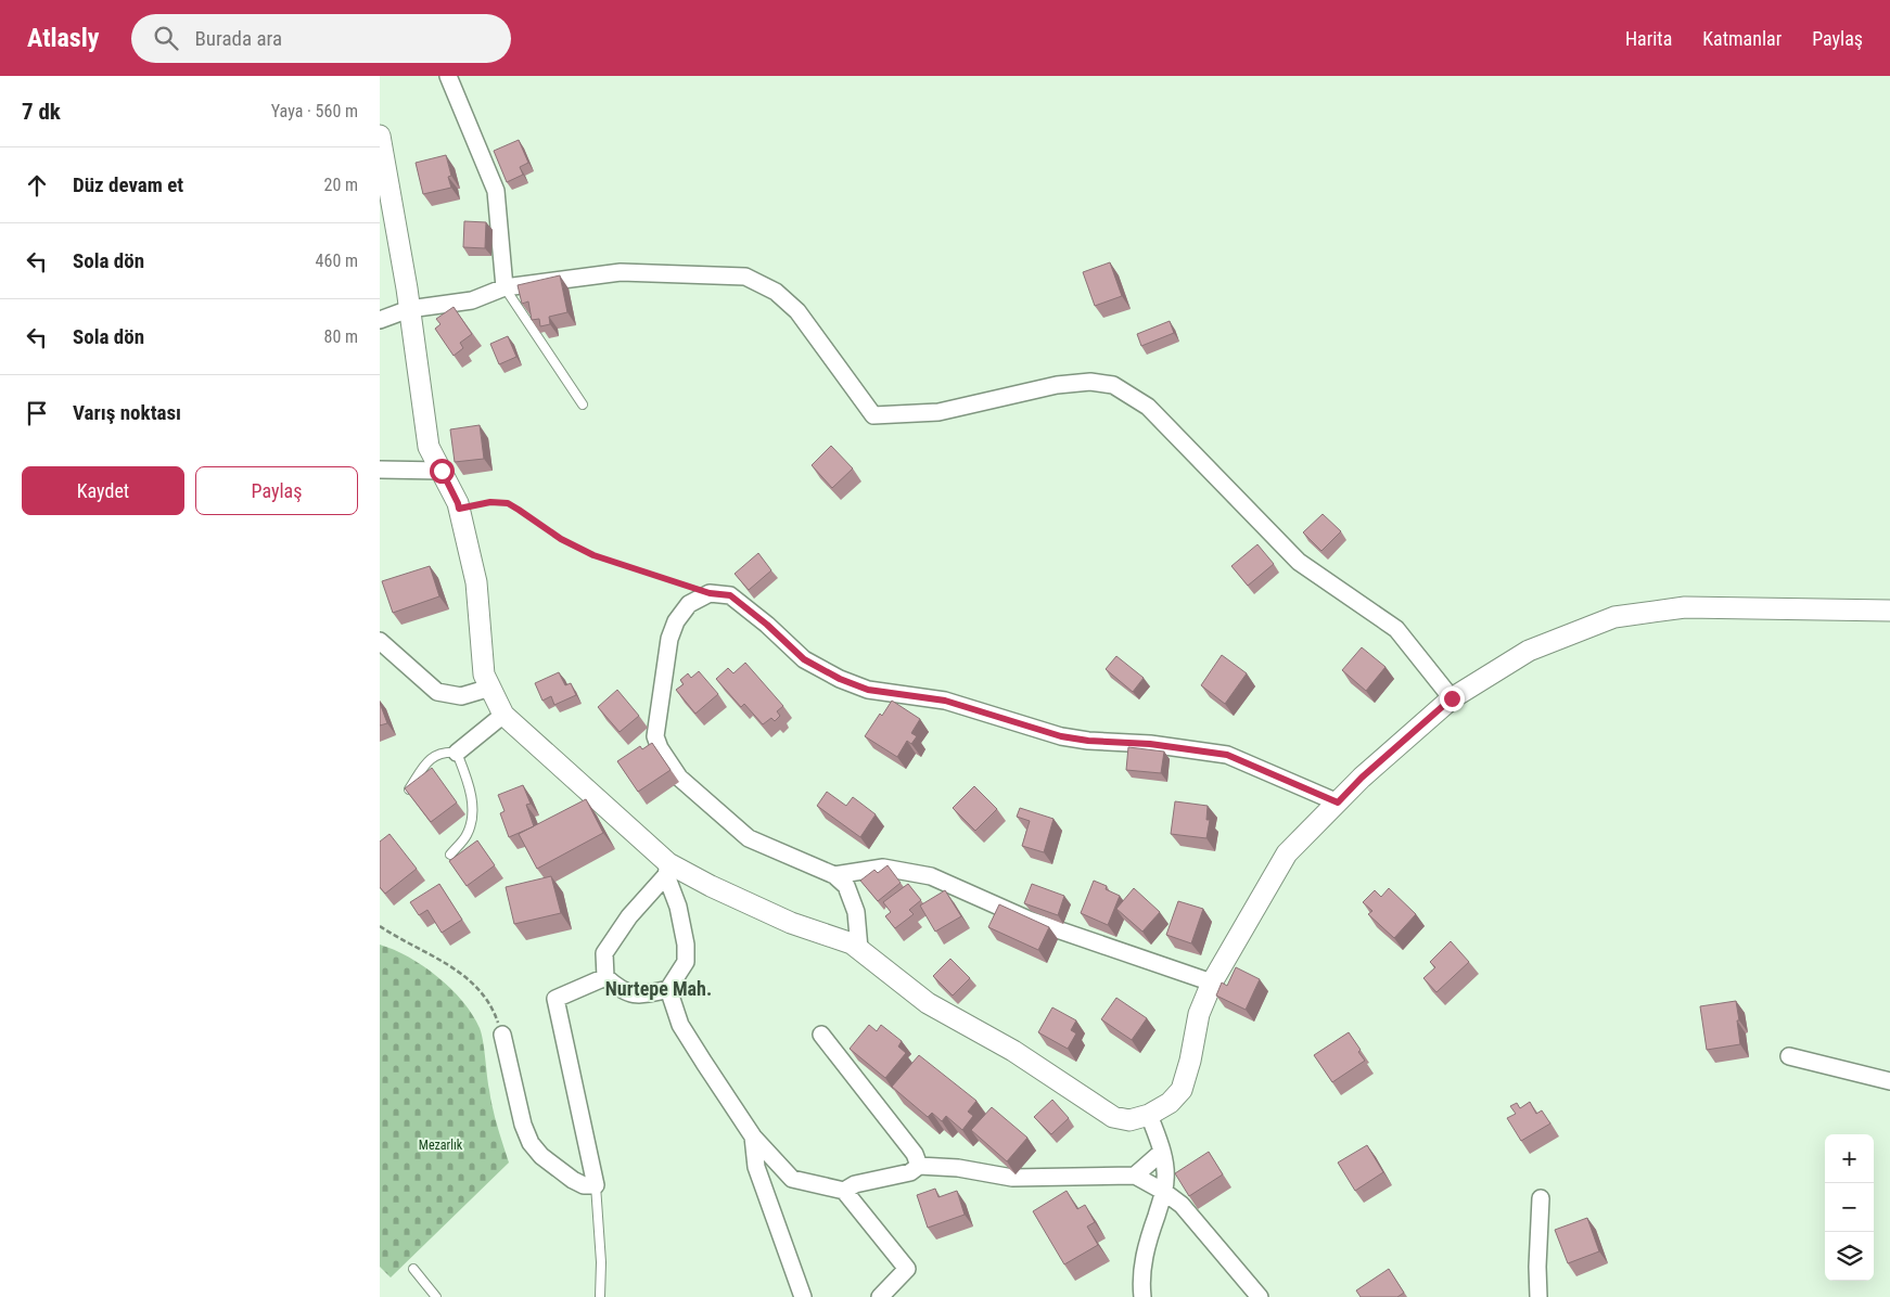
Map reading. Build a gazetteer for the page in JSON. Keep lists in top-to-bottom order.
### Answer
{
  "districts": ["Nurtepe Mah."],
  "parks": ["Mezarlık"],
  "page": {
    "header": "Atlasly",
    "search": "Burada ara",
    "nav": ["Harita", "Katmanlar", "Paylaş"],
    "heading": ["7 dk", "Yaya · 560 m"],
    "list": [
      ["Düz devam et", "20 m"],
      ["Sola dön", "460 m"],
      ["Sola dön", "80 m"],
      "Varış noktası"
    ],
    "buttons": ["Kaydet", "Paylaş"],
    "map_buttons": ["+", "−"]
  }
}
